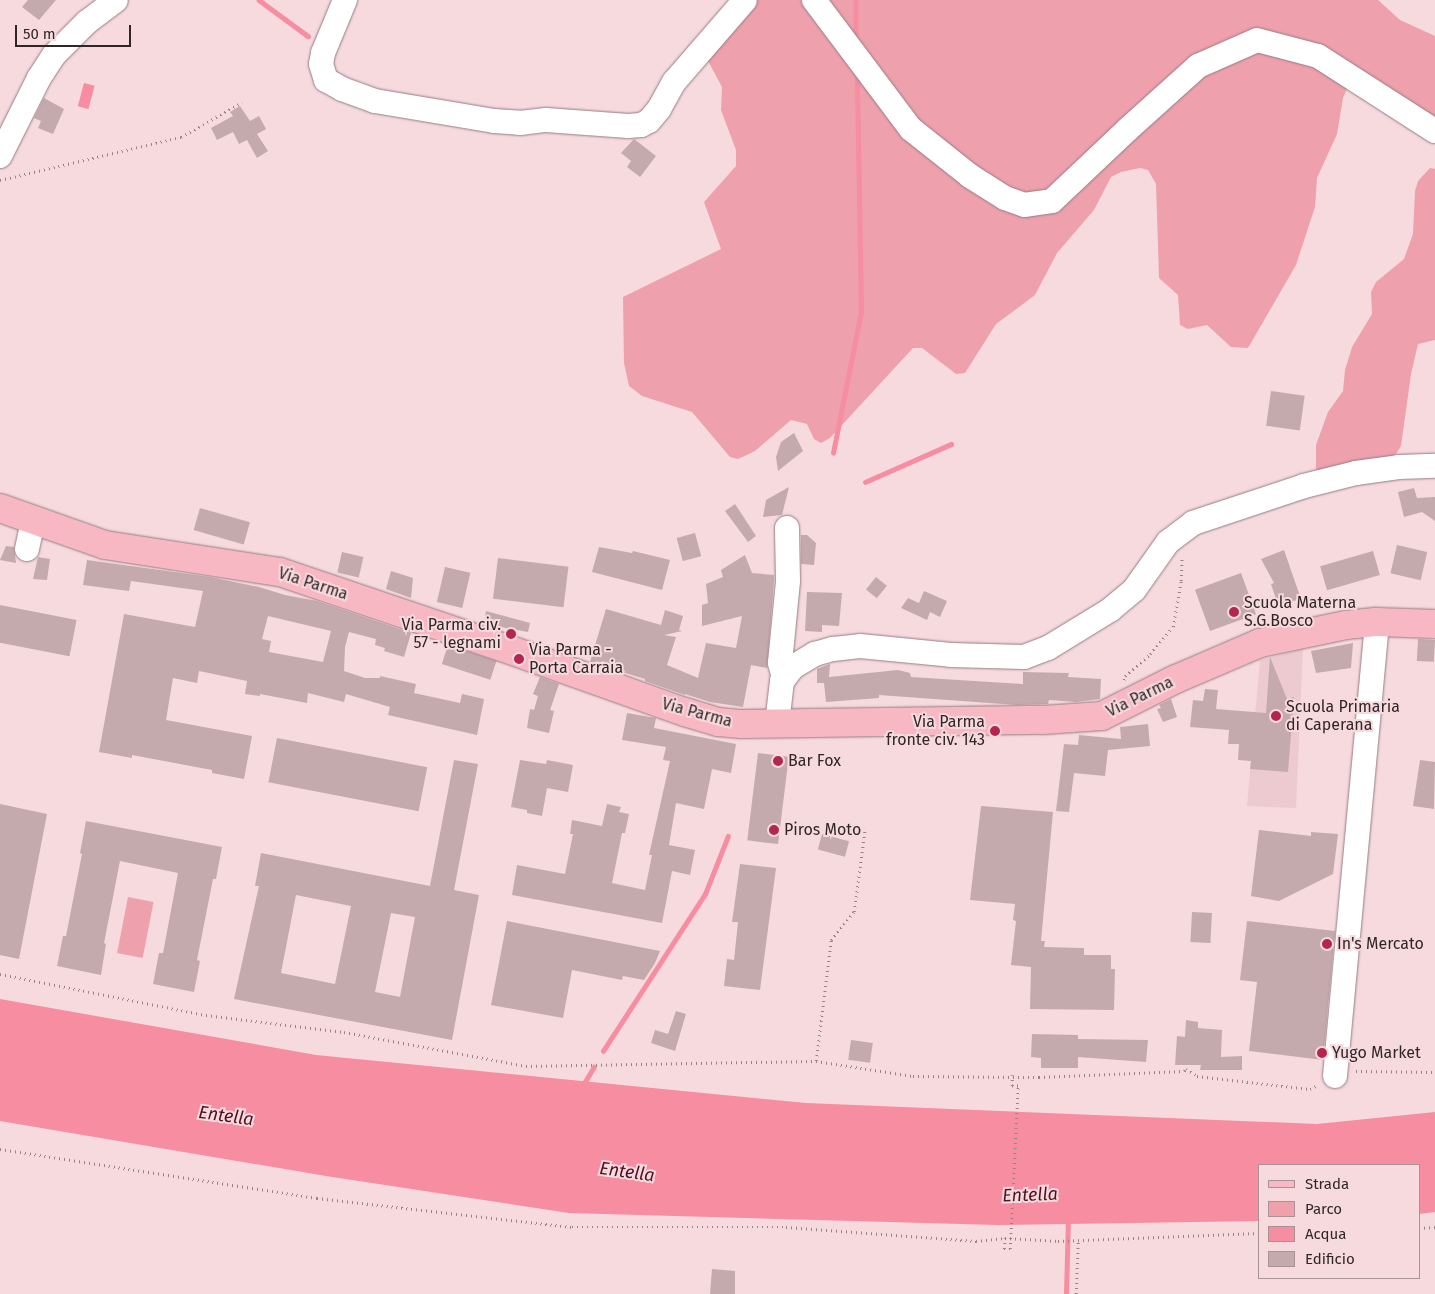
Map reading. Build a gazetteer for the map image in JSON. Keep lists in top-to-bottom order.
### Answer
{
  "streets": {
    "main road": ["Via Parma"]
  },
  "water": ["Entella"],
  "places": [
    "Scuola Materna S.G.Bosco",
    "Via Parma civ. 57 - legnami",
    "Via Parma - Porta Carraia",
    "Scuola Primaria di Caperana",
    "Via Parma fronte civ. 143",
    "Bar Fox",
    "Piros Moto",
    "In's Mercato",
    "Yugo Market"
  ],
  "legend": [
    "Strada",
    "Parco",
    "Acqua",
    "Edificio"
  ],
  "scale_bar": "50 m"
}
